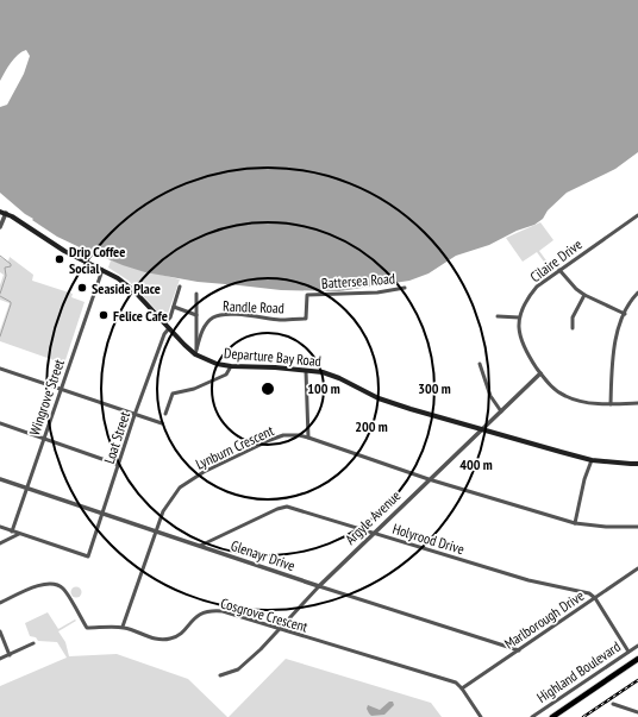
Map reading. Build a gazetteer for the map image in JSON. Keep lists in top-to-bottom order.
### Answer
{
  "streets": {
    "main road": ["Departure Bay Road"],
    "street": [
      "Cilaire Drive",
      "Battersea Road",
      "Randle Road",
      "Wingrove Street",
      "Loat Street",
      "Lynburn Crescent",
      "Argyle Avenue",
      "Holyrood Drive",
      "Glenayr Drive",
      "Cosgrove Crescent",
      "Marlborough Drive",
      "Highland Boulevard"
    ]
  },
  "crossings": [
    ["Battersea Road", "Randle Road"],
    ["Randle Road", "Departure Bay Road"],
    ["Departure Bay Road", "Wingrove Street"],
    ["Departure Bay Road", "Loat Street"],
    ["Departure Bay Road", "Argyle Avenue"],
    ["Wingrove Street", "Glenayr Drive"],
    ["Loat Street", "Glenayr Drive"],
    ["Lynburn Crescent", "Argyle Avenue"],
    ["Lynburn Crescent", "Glenayr Drive"],
    ["Lynburn Crescent", "Cosgrove Crescent"],
    ["Argyle Avenue", "Holyrood Drive"],
    ["Argyle Avenue", "Glenayr Drive"],
    ["Argyle Avenue", "Cosgrove Crescent"],
    ["Holyrood Drive", "Glenayr Drive"],
    ["Holyrood Drive", "Marlborough Drive"],
    ["Glenayr Drive", "Marlborough Drive"],
    ["Cosgrove Crescent", "Marlborough Drive"]
  ],
  "places": ["Drip Coffee Social", "Seaside Place", "Felice Cafe"],
  "rings": [
    "100 m",
    "300 m",
    "200 m",
    "400 m"
  ]
}
